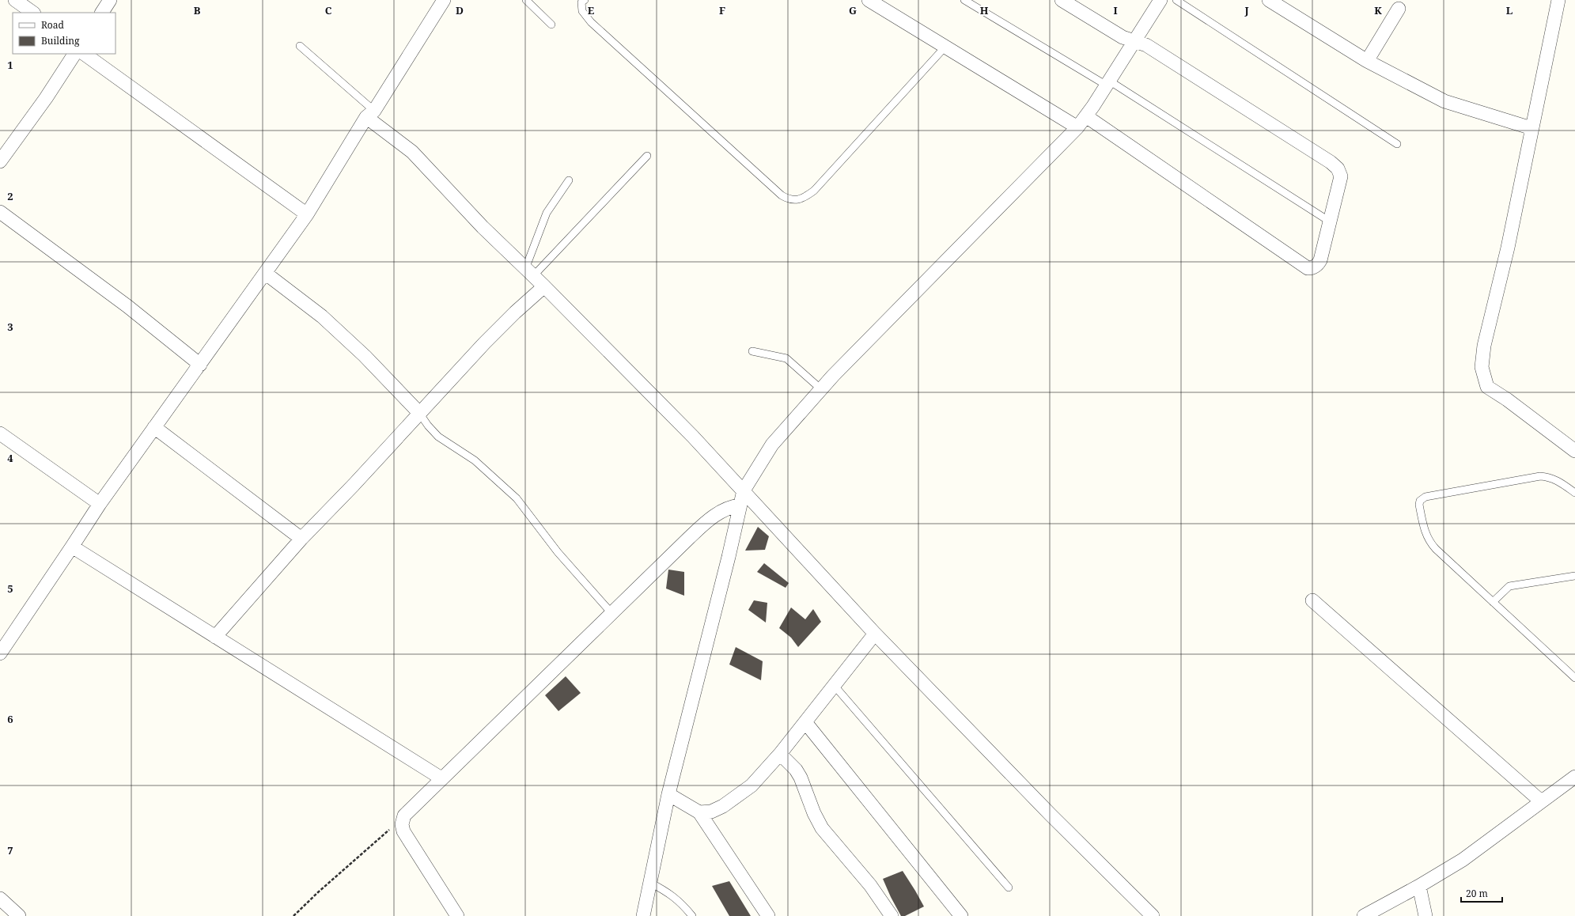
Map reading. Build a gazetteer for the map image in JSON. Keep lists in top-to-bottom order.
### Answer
{
  "legend": ["Road", "Building"],
  "scale_bar": "20 m",
  "grid": {
    "columns": [
      "B",
      "C",
      "D",
      "E",
      "F",
      "G",
      "H",
      "I",
      "J",
      "K",
      "L"
    ],
    "rows": [
      "1",
      "2",
      "3",
      "4",
      "5",
      "6",
      "7"
    ]
  }
}
